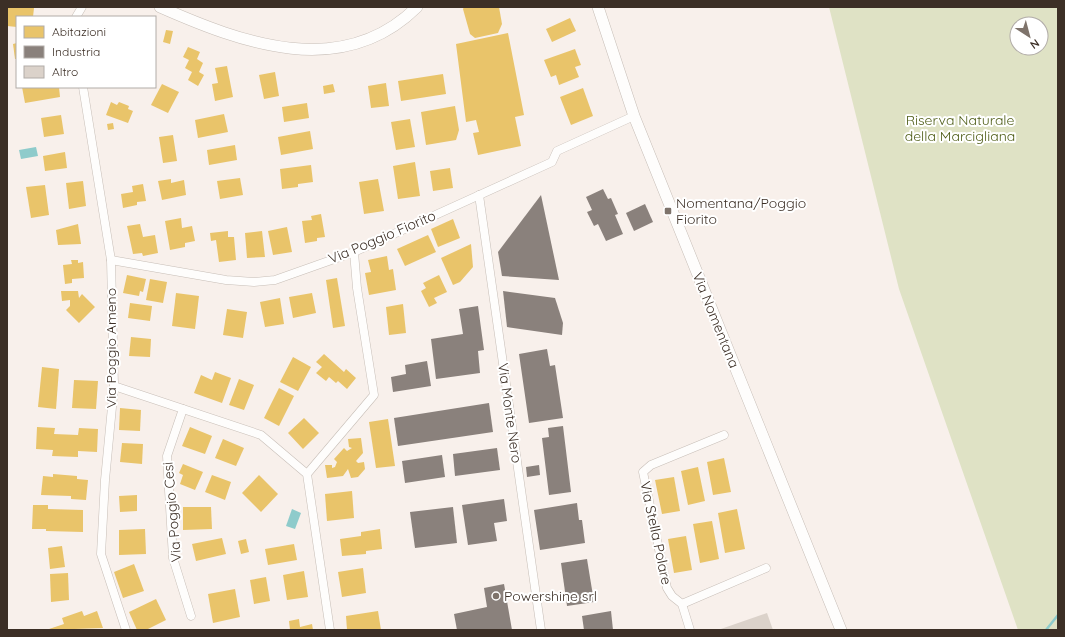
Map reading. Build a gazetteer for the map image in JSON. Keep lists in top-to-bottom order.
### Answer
{
  "streets": {
    "street": [
      "Via Poggio Fiorito",
      "Via Nomentana",
      "Via Poggio Ameno",
      "Via Monte Nero",
      "Via Poggio Cesi",
      "Via Stella Polare"
    ]
  },
  "crossings": [
    ["Via Poggio Fiorito", "Via Nomentana"],
    ["Via Poggio Fiorito", "Via Poggio Ameno"],
    ["Via Poggio Fiorito", "Via Monte Nero"]
  ],
  "parks": ["Riserva Naturale della Marcigliana"],
  "places": {
    "transit": ["Nomentana/Poggio Fiorito"],
    "other": ["Powershine srl"]
  },
  "legend": ["Abitazioni", "Industria", "Altro"],
  "north": "bottom right"
}
